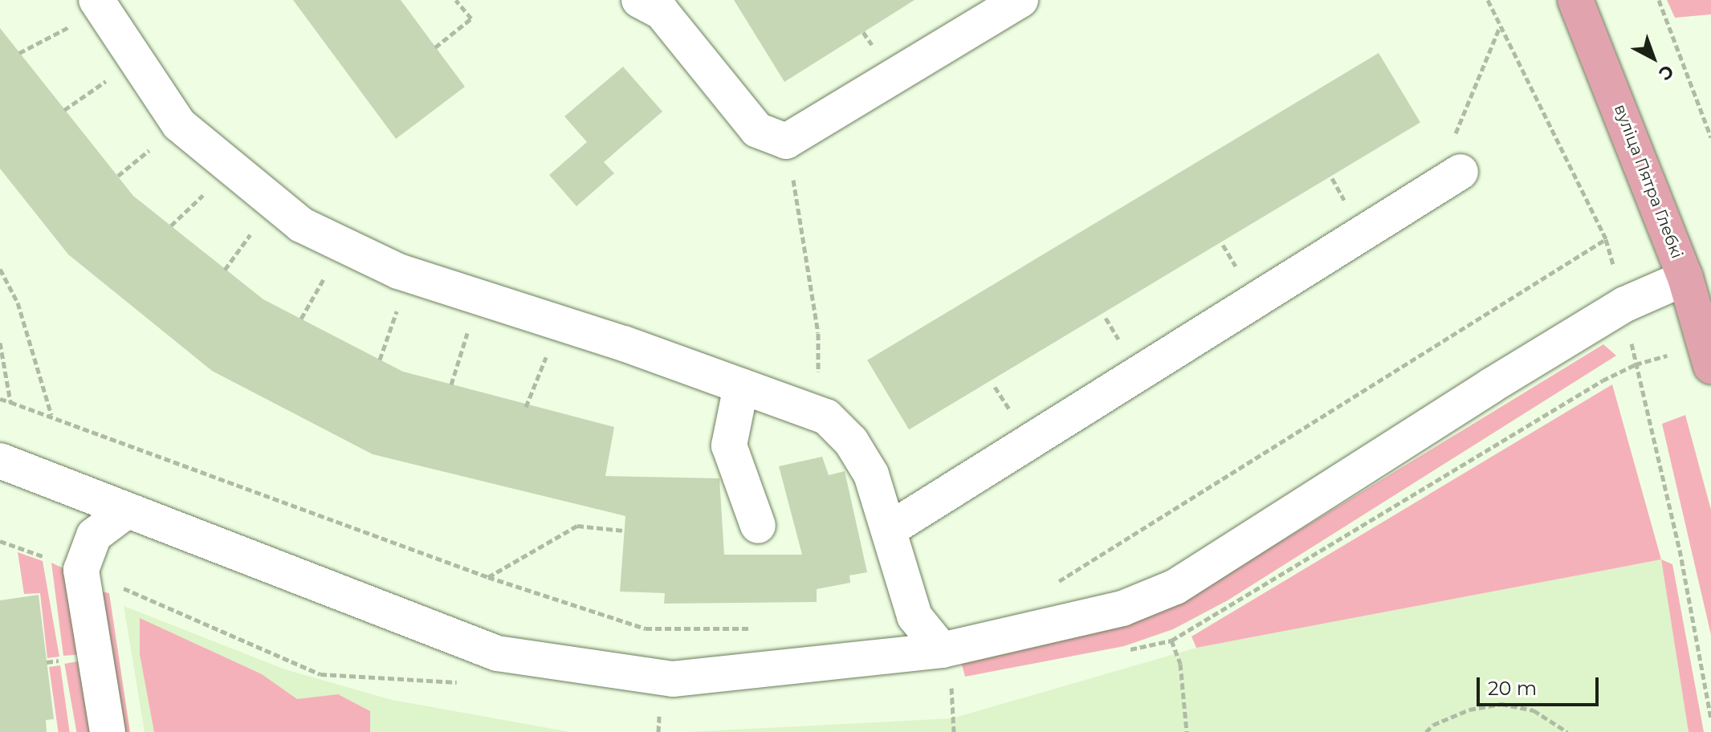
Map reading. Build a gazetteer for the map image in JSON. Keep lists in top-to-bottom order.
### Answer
{
  "streets": {
    "main road": ["вуліца Пятра Глебкі"]
  },
  "scale_bar": "20 m",
  "north": "bottom right"
}
